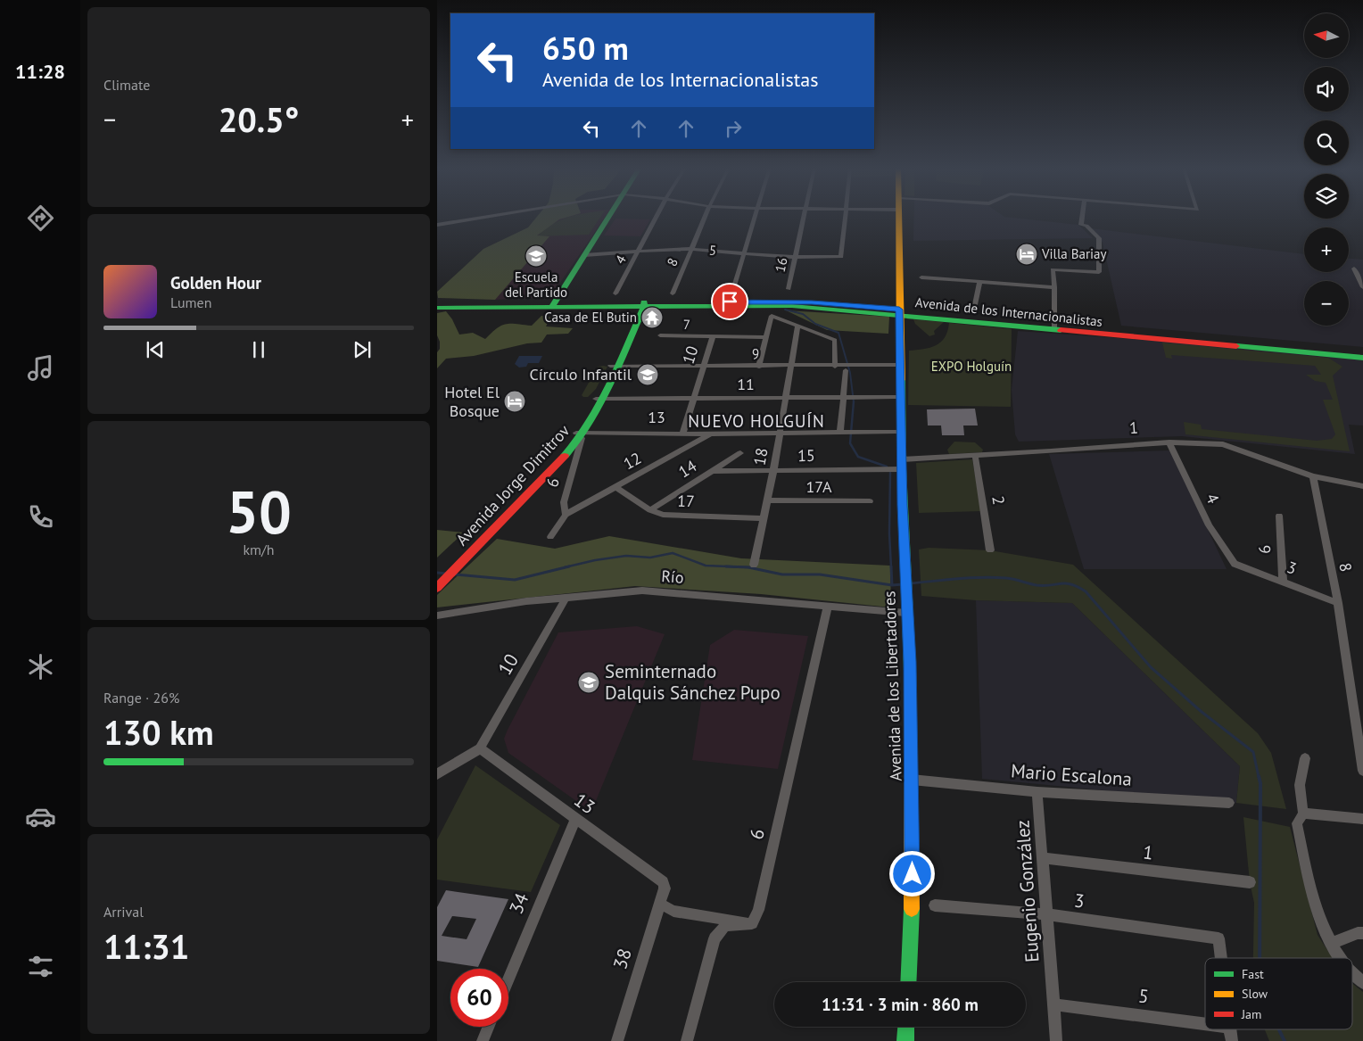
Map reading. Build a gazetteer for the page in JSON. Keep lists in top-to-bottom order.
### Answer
{
  "streets": {
    "main road": ["Avenida de los Internacionalistas", "Avenida Jorge Dimitrov", "Avenida de los Libertadores"],
    "street": [
      "5",
      "4",
      "8",
      "16",
      "7",
      "9",
      "10",
      "11",
      "13",
      "1",
      "15",
      "18",
      "12",
      "14",
      "6",
      "17A",
      "2",
      "17",
      "3",
      "Río",
      "Mario Escalona",
      "Eugenio González",
      "34",
      "38"
    ]
  },
  "crossings": [
    ["5", "4"],
    ["5", "8"],
    ["5", "16"],
    ["5", "Eugenio González"],
    ["4", "1"],
    ["4", "3"],
    ["8", "1"],
    ["8", "3"],
    ["Avenida de los Internacionalistas", "Avenida Jorge Dimitrov"],
    ["Avenida de los Internacionalistas", "Avenida de los Libertadores"],
    ["7", "10"],
    ["9", "10"],
    ["9", "18"],
    ["9", "Avenida Jorge Dimitrov"],
    ["9", "Avenida de los Libertadores"],
    ["10", "11"],
    ["10", "13"],
    ["10", "Río"],
    ["11", "18"],
    ["11", "Avenida Jorge Dimitrov"],
    ["13", "18"],
    ["13", "12"],
    ["13", "6"],
    ["13", "Avenida Jorge Dimitrov"],
    ["13", "34"],
    ["13", "38"],
    ["1", "15"],
    ["1", "2"],
    ["1", "Avenida de los Libertadores"],
    ["1", "Eugenio González"],
    ["15", "18"],
    ["15", "14"],
    ["15", "Avenida de los Libertadores"],
    ["18", "17A"],
    ["18", "17"],
    ["12", "6"],
    ["12", "17"],
    ["14", "17"],
    ["6", "Avenida Jorge Dimitrov"],
    ["6", "3"],
    ["6", "Río"],
    ["3", "Eugenio González"],
    ["Río", "Avenida de los Libertadores"],
    ["Avenida de los Libertadores", "Mario Escalona"],
    ["Mario Escalona", "Eugenio González"]
  ],
  "districts": ["NUEVO HOLGUÍN"],
  "parks": ["EXPO Holguín"],
  "places": {
    "hotel": ["Villa Bariay", "Hotel El Bosque"],
    "school or university": ["Escuela del Partido", "Círculo Infantil", "Seminternado Dalquis Sánchez Pupo"],
    "temple": ["Casa de El Butin"]
  },
  "legend": ["Fast", "Slow", "Jam"],
  "north": "left",
  "page": {
    "tabs": "11:28",
    "tile": [
      "Climate",
      ["50", "km/h"],
      ["Range · 26%", "130 km"],
      ["Arrival", "11:31"]
    ],
    "map_buttons": ["+", "−"],
    "turn": ["650 m", "Avenida de los Internacionalistas"],
    "heat": ["−", "20.5°", "+"],
    "song": ["Golden Hour", "Lumen"],
    "limit": "60",
    "trip": "11:31 · 3 min · 860 m"
  }
}
